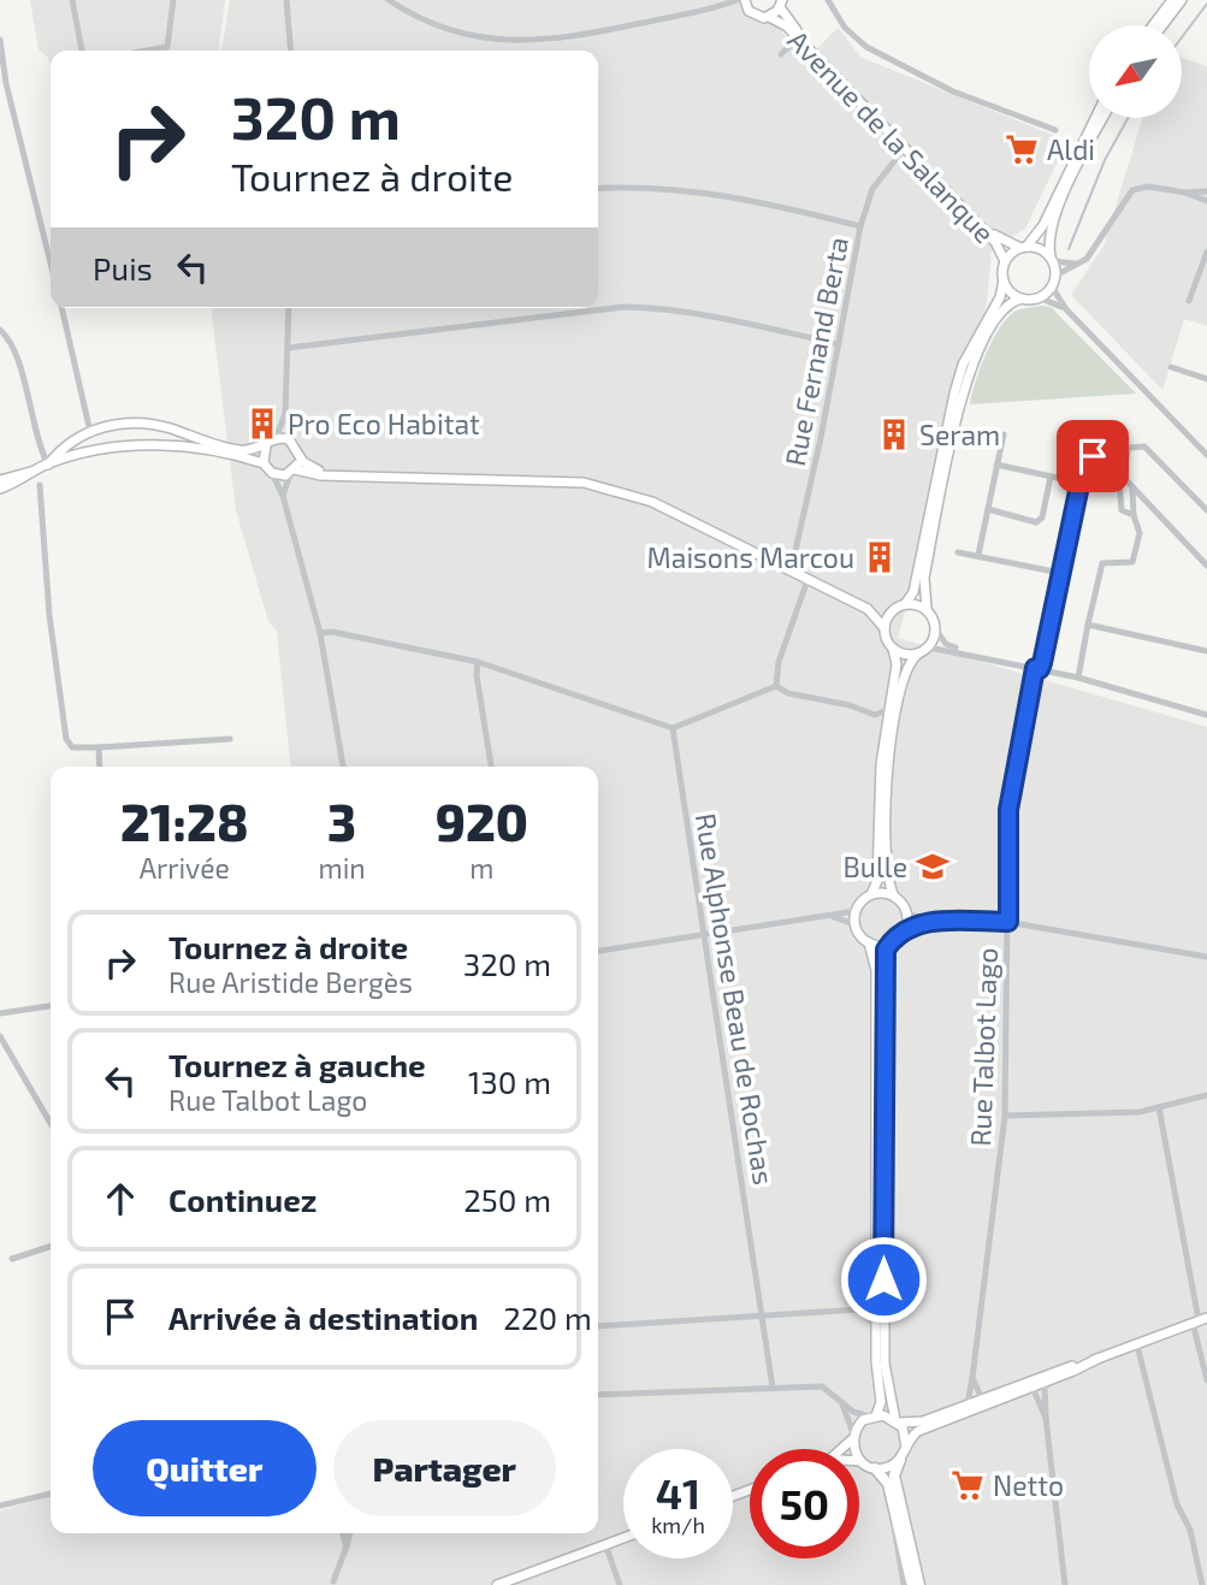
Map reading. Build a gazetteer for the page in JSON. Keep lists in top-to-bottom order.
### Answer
{
  "streets": {
    "main road": ["Avenue de la Salanque"],
    "street": ["Rue Fernand Berta", "Rue Alphonse Beau de Rochas", "Rue Talbot Lago"]
  },
  "crossings": [
    ["Avenue de la Salanque", "Rue Fernand Berta"]
  ],
  "places": {
    "supermarket": ["Aldi", "Netto"],
    "building": ["Pro Eco Habitat", "Seram", "Maisons Marcou"],
    "school or university": ["Bulle"]
  },
  "north": "bottom left",
  "page": {
    "turn": ["320 m", "Tournez à droite"],
    "then": "Puis",
    "eta": [
      "21:28",
      "Arrivée",
      "3",
      "min",
      "920",
      "m"
    ],
    "list": [
      {
        "name": "Tournez à droite",
        "note": "Rue Aristide Bergès",
        "value": "320 m"
      },
      {
        "name": "Tournez à gauche",
        "note": "Rue Talbot Lago",
        "value": "130 m"
      },
      {
        "name": "Continuez",
        "value": "250 m"
      },
      {
        "name": "Arrivée à destination",
        "value": "220 m"
      }
    ],
    "buttons": ["Quitter", "Partager"],
    "speed": "41 km/h",
    "limit": "50"
  }
}
